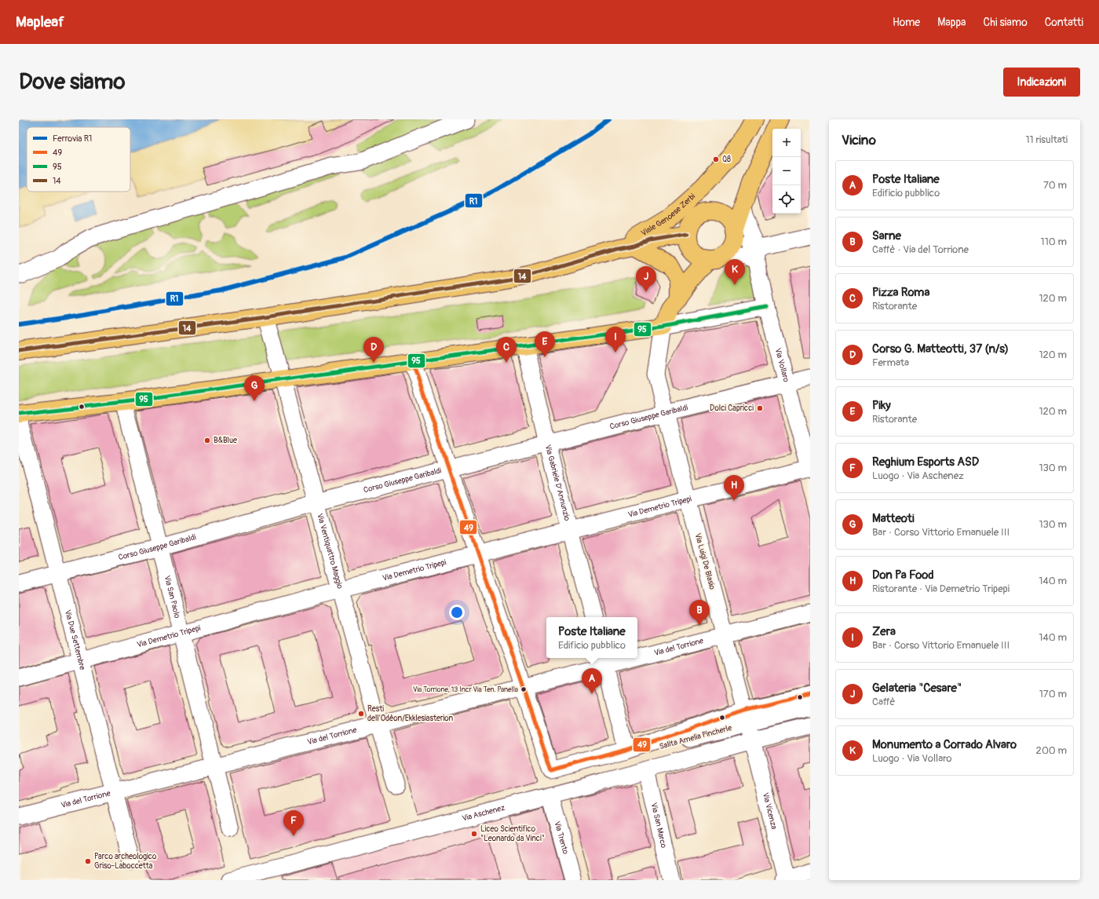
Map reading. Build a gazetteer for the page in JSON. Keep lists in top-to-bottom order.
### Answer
{
  "streets": {
    "main road": ["Viale Genoese Zerbi"],
    "street": [
      "Via Vollaro",
      "Corso Giuseppe Garibaldi",
      "Via Gabriele D'Annunzio",
      "Via Demetrio Tripepi",
      "Via Ventiquattro Maggio",
      "Via Luigi De Blasio",
      "Via San Paolo",
      "Via Due Settembre",
      "Via del Torrione",
      "Salita Amelia Pincherle",
      "Via Vicenza",
      "Via Aschenez",
      "Via San Marco",
      "Via Trento"
    ]
  },
  "crossings": [
    ["Via Vollaro", "Corso Giuseppe Garibaldi"],
    ["Via Vollaro", "Via Demetrio Tripepi"],
    ["Corso Giuseppe Garibaldi", "Via Gabriele D'Annunzio"],
    ["Corso Giuseppe Garibaldi", "Via Ventiquattro Maggio"],
    ["Corso Giuseppe Garibaldi", "Via Luigi De Blasio"],
    ["Corso Giuseppe Garibaldi", "Via San Paolo"],
    ["Corso Giuseppe Garibaldi", "Via Due Settembre"],
    ["Via Gabriele D'Annunzio", "Via Demetrio Tripepi"],
    ["Via Demetrio Tripepi", "Via Ventiquattro Maggio"],
    ["Via Demetrio Tripepi", "Via Luigi De Blasio"],
    ["Via Demetrio Tripepi", "Via San Paolo"],
    ["Via Demetrio Tripepi", "Via Due Settembre"],
    ["Via Ventiquattro Maggio", "Via del Torrione"],
    ["Via Luigi De Blasio", "Via del Torrione"],
    ["Via Luigi De Blasio", "Salita Amelia Pincherle"],
    ["Via Luigi De Blasio", "Via Vicenza"],
    ["Via San Paolo", "Via del Torrione"],
    ["Via Due Settembre", "Via del Torrione"],
    ["Salita Amelia Pincherle", "Via Vicenza"],
    ["Via Vicenza", "Via Aschenez"],
    ["Via Aschenez", "Via San Marco"],
    ["Via Aschenez", "Via Trento"]
  ],
  "places": [
    "Q8",
    "Dolci Capricci",
    "B&Blue",
    "Via Torrione, 13 Incr Via Ten. Panella",
    "Resti dell'Odèon/Ekklesiasterion",
    "Liceo Scientifico \"Leonardo da Vinci\"",
    "Parco archeologico Griso-Laboccetta"
  ],
  "lines": [
    "rail line R1",
    "transit line 14",
    "transit line 95",
    "transit line 49"
  ],
  "legend": [
    "Ferrovia R1",
    "49",
    "95",
    "14"
  ],
  "page": {
    "header": "Mapleaf",
    "nav": [
      "Home",
      "Mappa",
      "Chi siamo",
      "Contatti"
    ],
    "buttons": "Indicazioni",
    "title": "Dove siamo",
    "heading": ["Vicino", "11 risultati"],
    "map_buttons": ["+", "−"],
    "list": [
      {
        "mark": "A",
        "name": "Poste Italiane",
        "note": "Edificio pubblico",
        "value": "70 m"
      },
      {
        "mark": "B",
        "name": "Sarne",
        "note": "Caffè · Via del Torrione",
        "value": "110 m"
      },
      {
        "mark": "C",
        "name": "Pizza Roma",
        "note": "Ristorante",
        "value": "120 m"
      },
      {
        "mark": "D",
        "name": "Corso G. Matteotti, 37 (n/s)",
        "note": "Fermata",
        "value": "120 m"
      },
      {
        "mark": "E",
        "name": "Piky",
        "note": "Ristorante",
        "value": "120 m"
      },
      {
        "mark": "F",
        "name": "Reghium Esports ASD",
        "note": "Luogo · Via Aschenez",
        "value": "130 m"
      },
      {
        "mark": "G",
        "name": "Matteoti",
        "note": "Bar · Corso Vittorio Emanuele III",
        "value": "130 m"
      },
      {
        "mark": "H",
        "name": "Don Pa Food",
        "note": "Ristorante · Via Demetrio Tripepi",
        "value": "140 m"
      },
      {
        "mark": "I",
        "name": "Zera",
        "note": "Bar · Corso Vittorio Emanuele III",
        "value": "140 m"
      },
      {
        "mark": "J",
        "name": "Gelateria \"Cesare\"",
        "note": "Caffè",
        "value": "170 m"
      },
      {
        "mark": "K",
        "name": "Monumento a Corrado Alvaro",
        "note": "Luogo · Via Vollaro",
        "value": "200 m"
      }
    ],
    "pins": [
      "K",
      "J",
      "I",
      "E",
      "C",
      "D",
      "G",
      "H",
      "B",
      "A",
      "F"
    ],
    "popup": ["Poste Italiane", "Edificio pubblico"]
  }
}
